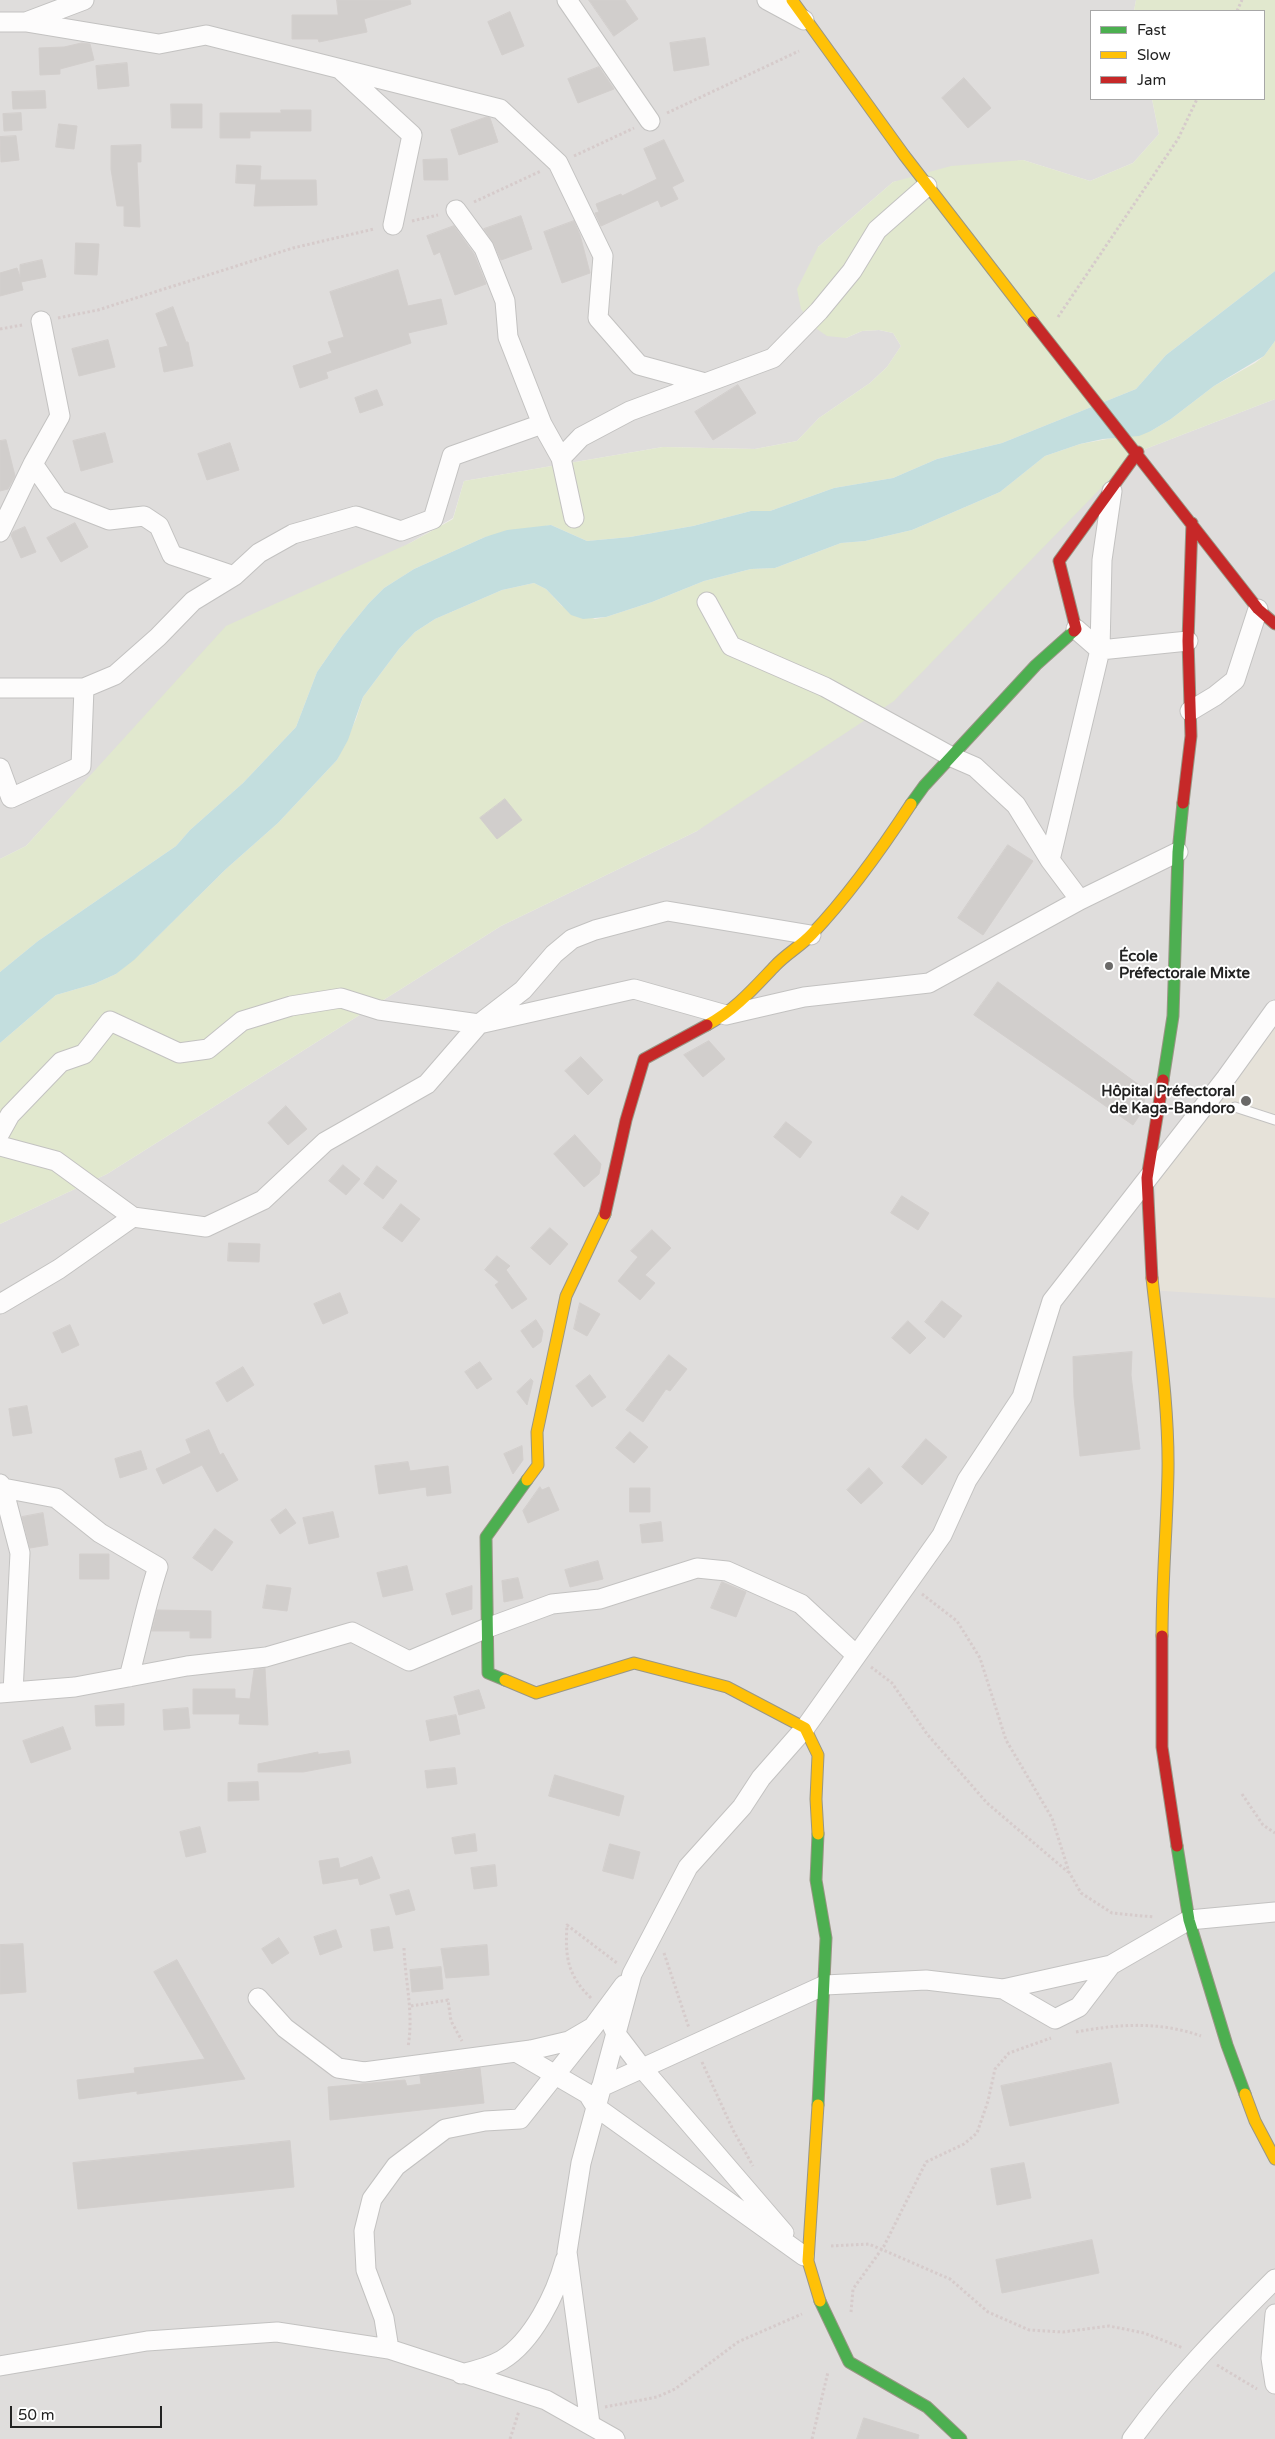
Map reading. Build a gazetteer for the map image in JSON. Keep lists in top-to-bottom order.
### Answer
{
  "places": ["École Préfectorale Mixte", "Hôpital Préfectoral de Kaga-Bandoro"],
  "legend": ["Fast", "Slow", "Jam"],
  "scale_bar": "50 m"
}
